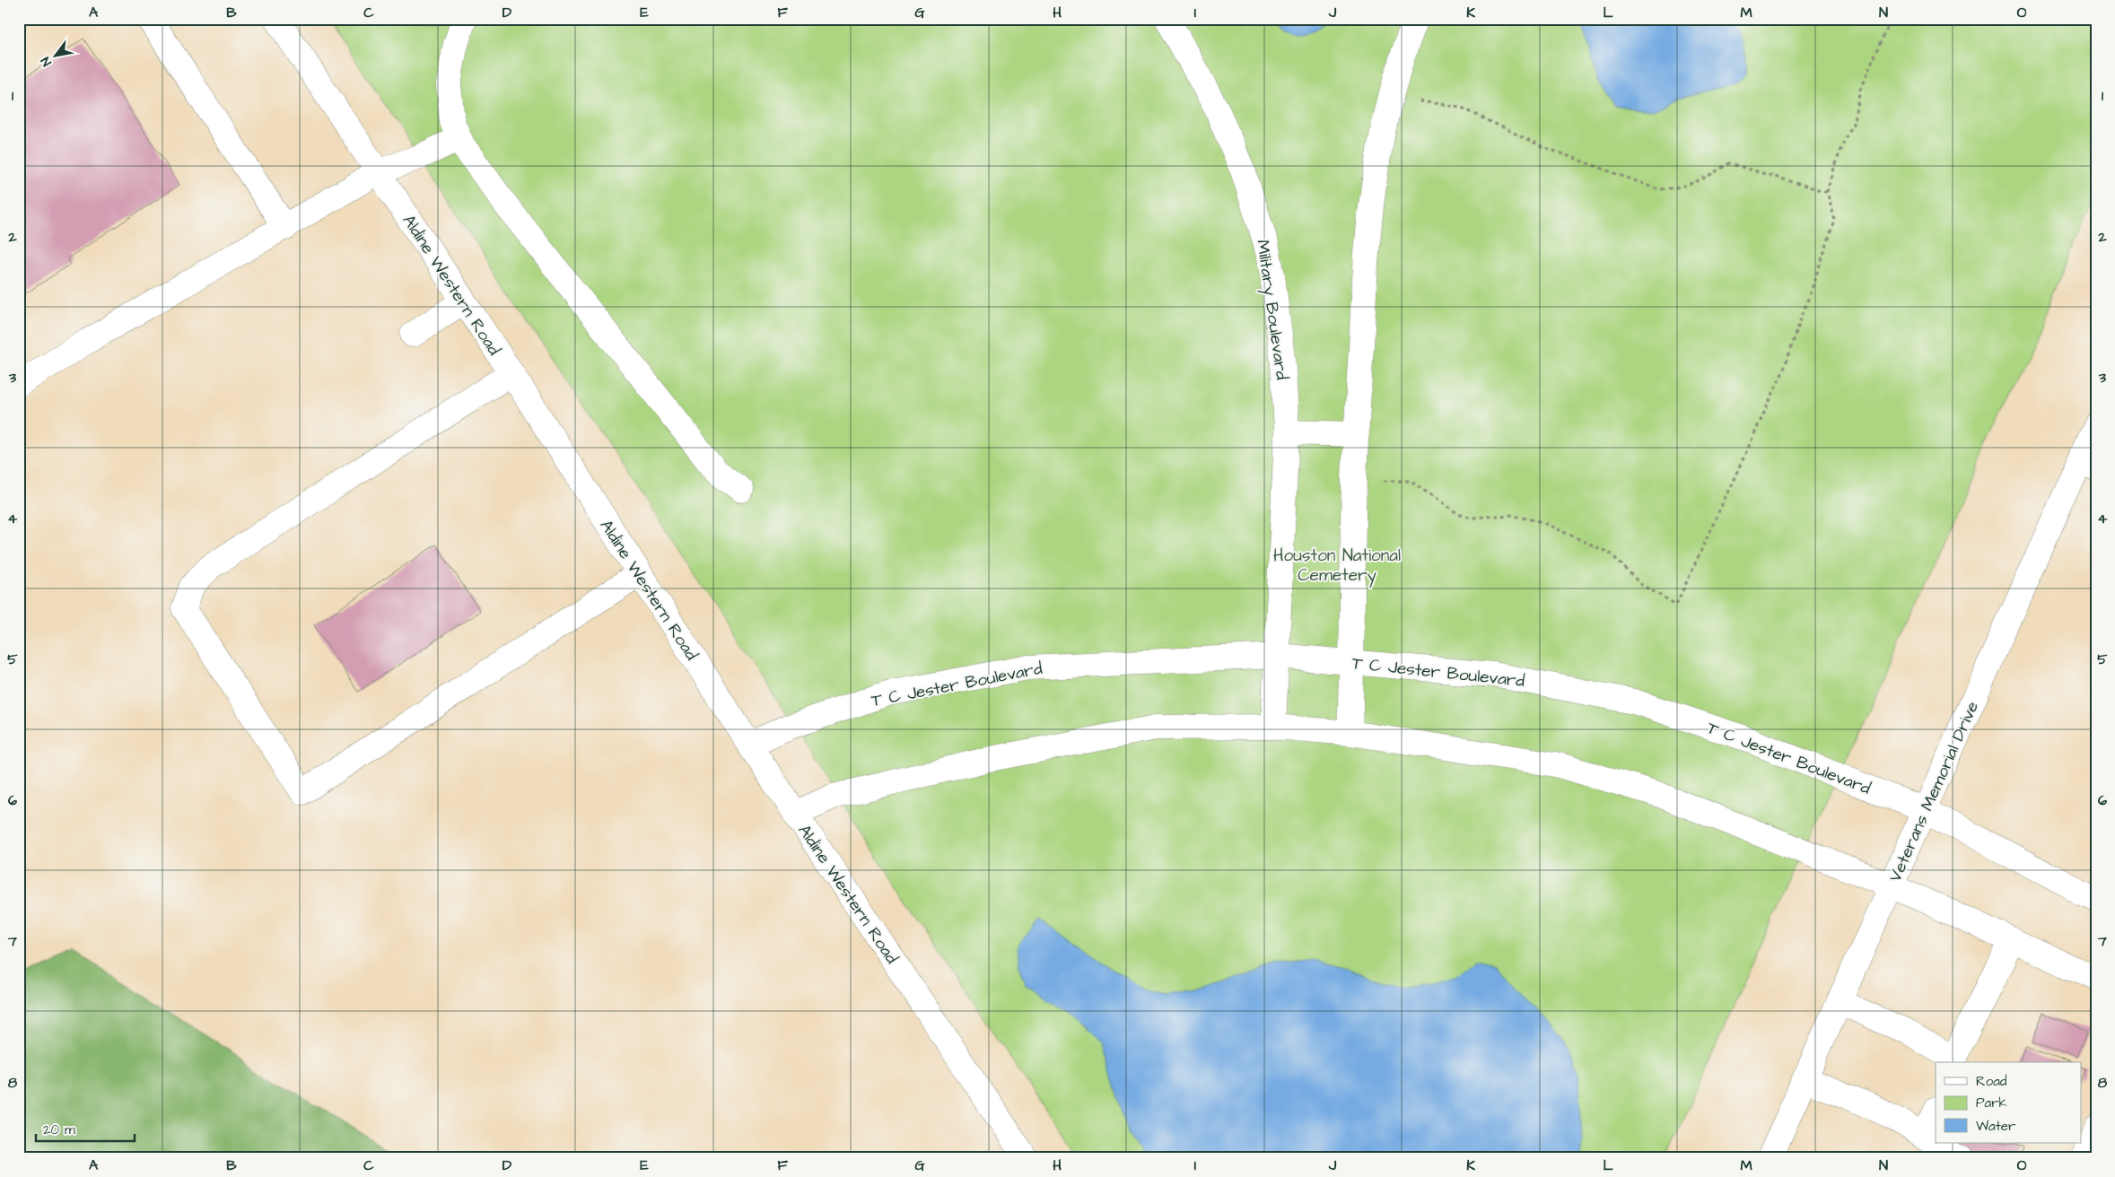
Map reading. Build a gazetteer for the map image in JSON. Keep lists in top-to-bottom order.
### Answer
{
  "streets": {
    "street": [
      "Aldine Western Road",
      "Military Boulevard",
      "T C Jester Boulevard",
      "Veterans Memorial Drive"
    ]
  },
  "crossings": [
    ["Aldine Western Road", "T C Jester Boulevard"],
    ["Military Boulevard", "T C Jester Boulevard"],
    ["T C Jester Boulevard", "Veterans Memorial Drive"]
  ],
  "parks": ["Houston National Cemetery"],
  "legend": ["Road", "Park", "Water"],
  "scale_bar": "20 m",
  "north": "bottom left",
  "grid": {
    "columns": [
      "A",
      "B",
      "C",
      "D",
      "E",
      "F",
      "G",
      "H",
      "I",
      "J",
      "K",
      "L",
      "M",
      "N",
      "O"
    ],
    "rows": [
      "1",
      "2",
      "3",
      "4",
      "5",
      "6",
      "7",
      "8"
    ]
  }
}
